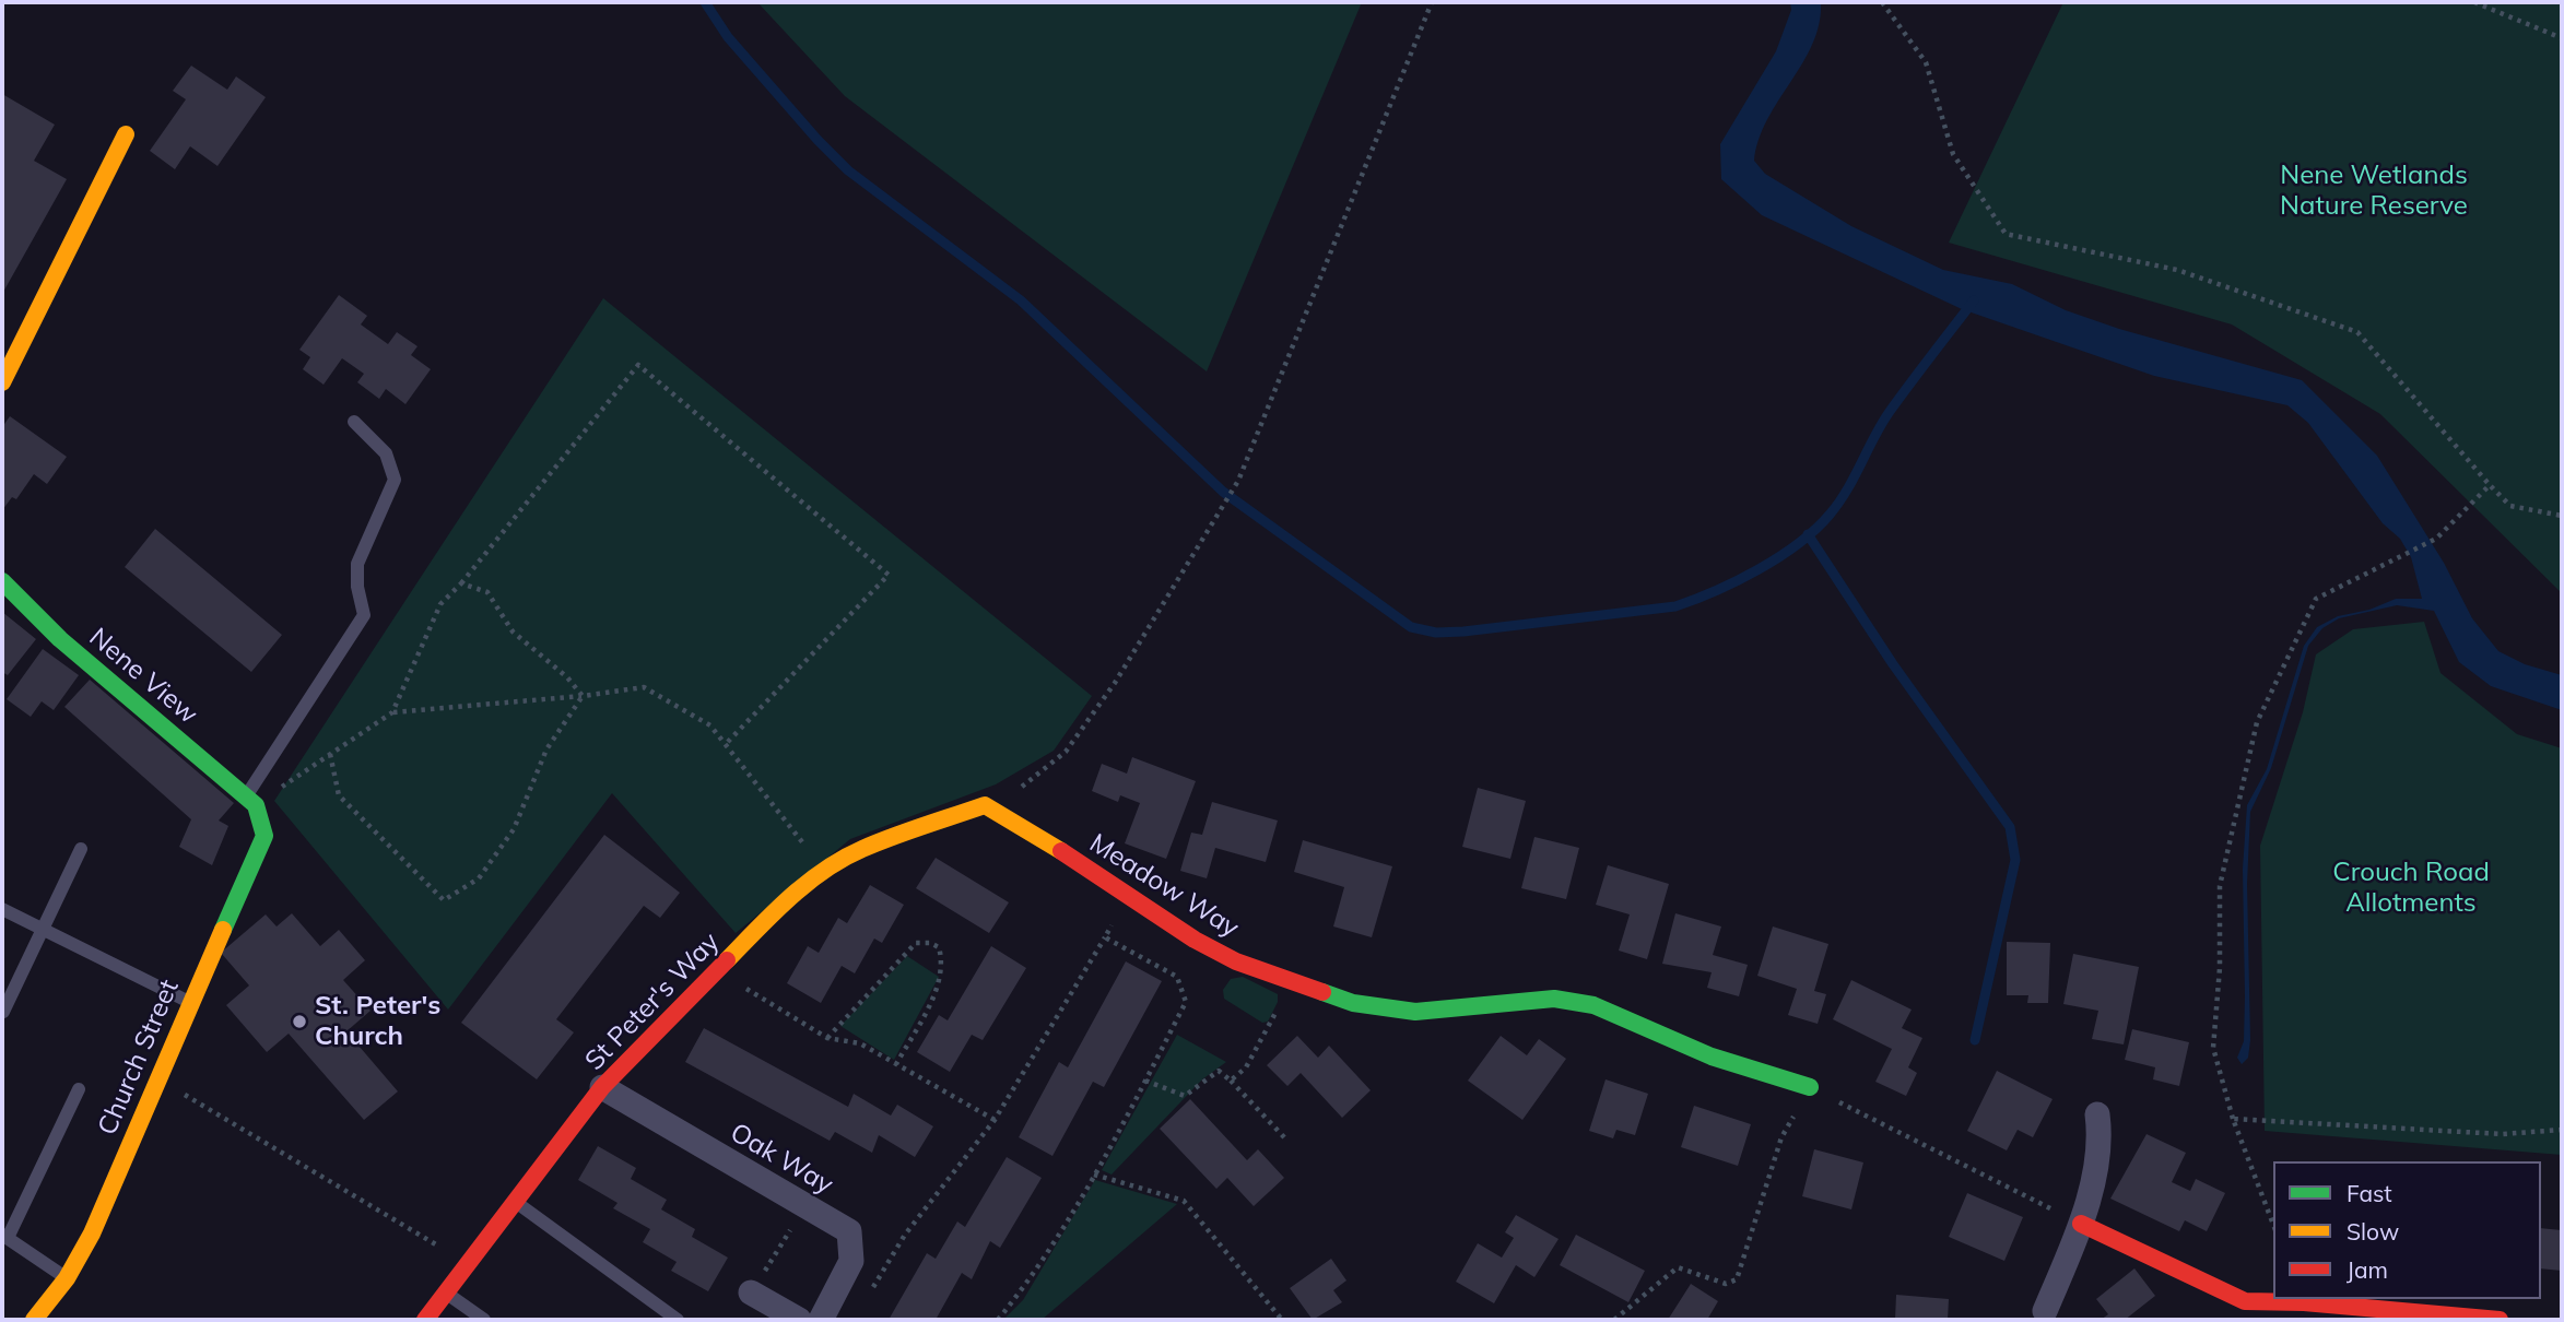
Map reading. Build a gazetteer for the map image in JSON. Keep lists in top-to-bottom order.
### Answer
{
  "streets": {
    "street": [
      "Nene View",
      "Meadow Way",
      "St Peter's Way",
      "Church Street",
      "Oak Way"
    ]
  },
  "crossings": [
    ["Nene View", "Church Street"],
    ["Meadow Way", "St Peter's Way"],
    ["St Peter's Way", "Oak Way"]
  ],
  "parks": ["Nene Wetlands Nature Reserve", "Crouch Road Allotments"],
  "places": ["St. Peter's Church"],
  "legend": ["Fast", "Slow", "Jam"]
}
